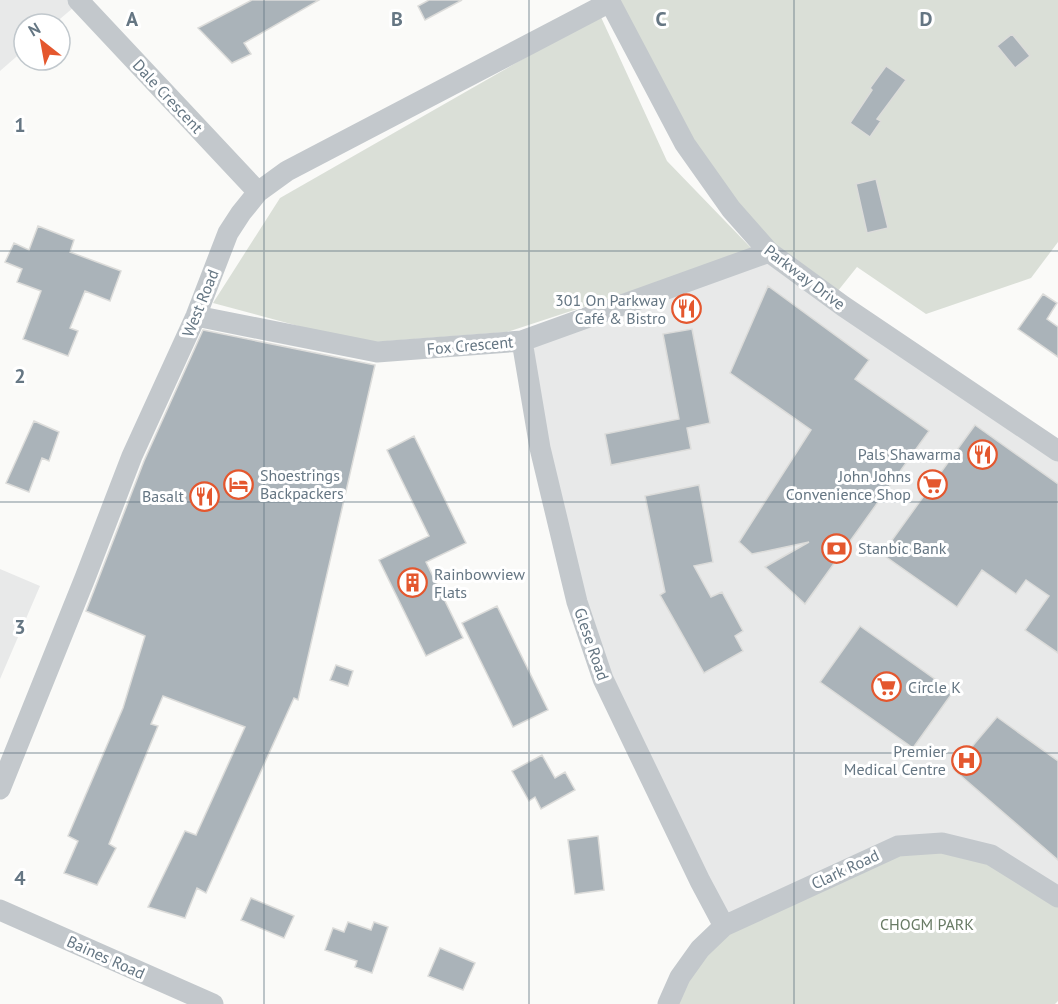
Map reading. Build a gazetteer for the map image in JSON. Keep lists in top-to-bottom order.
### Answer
{
  "streets": {
    "street": [
      "Dale Crescent",
      "Parkway Drive",
      "West Road",
      "Fox Crescent",
      "Glese Road",
      "Clark Road",
      "Baines Road"
    ]
  },
  "crossings": [
    ["Dale Crescent", "West Road"],
    ["Parkway Drive", "West Road"],
    ["Parkway Drive", "Fox Crescent"],
    ["West Road", "Fox Crescent"],
    ["Fox Crescent", "Glese Road"],
    ["Glese Road", "Clark Road"]
  ],
  "parks": ["CHOGM PARK"],
  "places": {
    "restaurant": ["301 On Parkway Café & Bistro", "Pals Shawarma", "Basalt"],
    "hotel": ["Shoestrings Backpackers"],
    "supermarket": ["John Johns Convenience Shop", "Circle K"],
    "bank": ["Stanbic Bank"],
    "building": ["Rainbowview Flats"],
    "hospital": ["Premier Medical Centre"]
  },
  "north": "top left",
  "grid": {
    "columns": [
      "A",
      "B",
      "C",
      "D"
    ],
    "rows": [
      "1",
      "2",
      "3",
      "4"
    ]
  }
}
